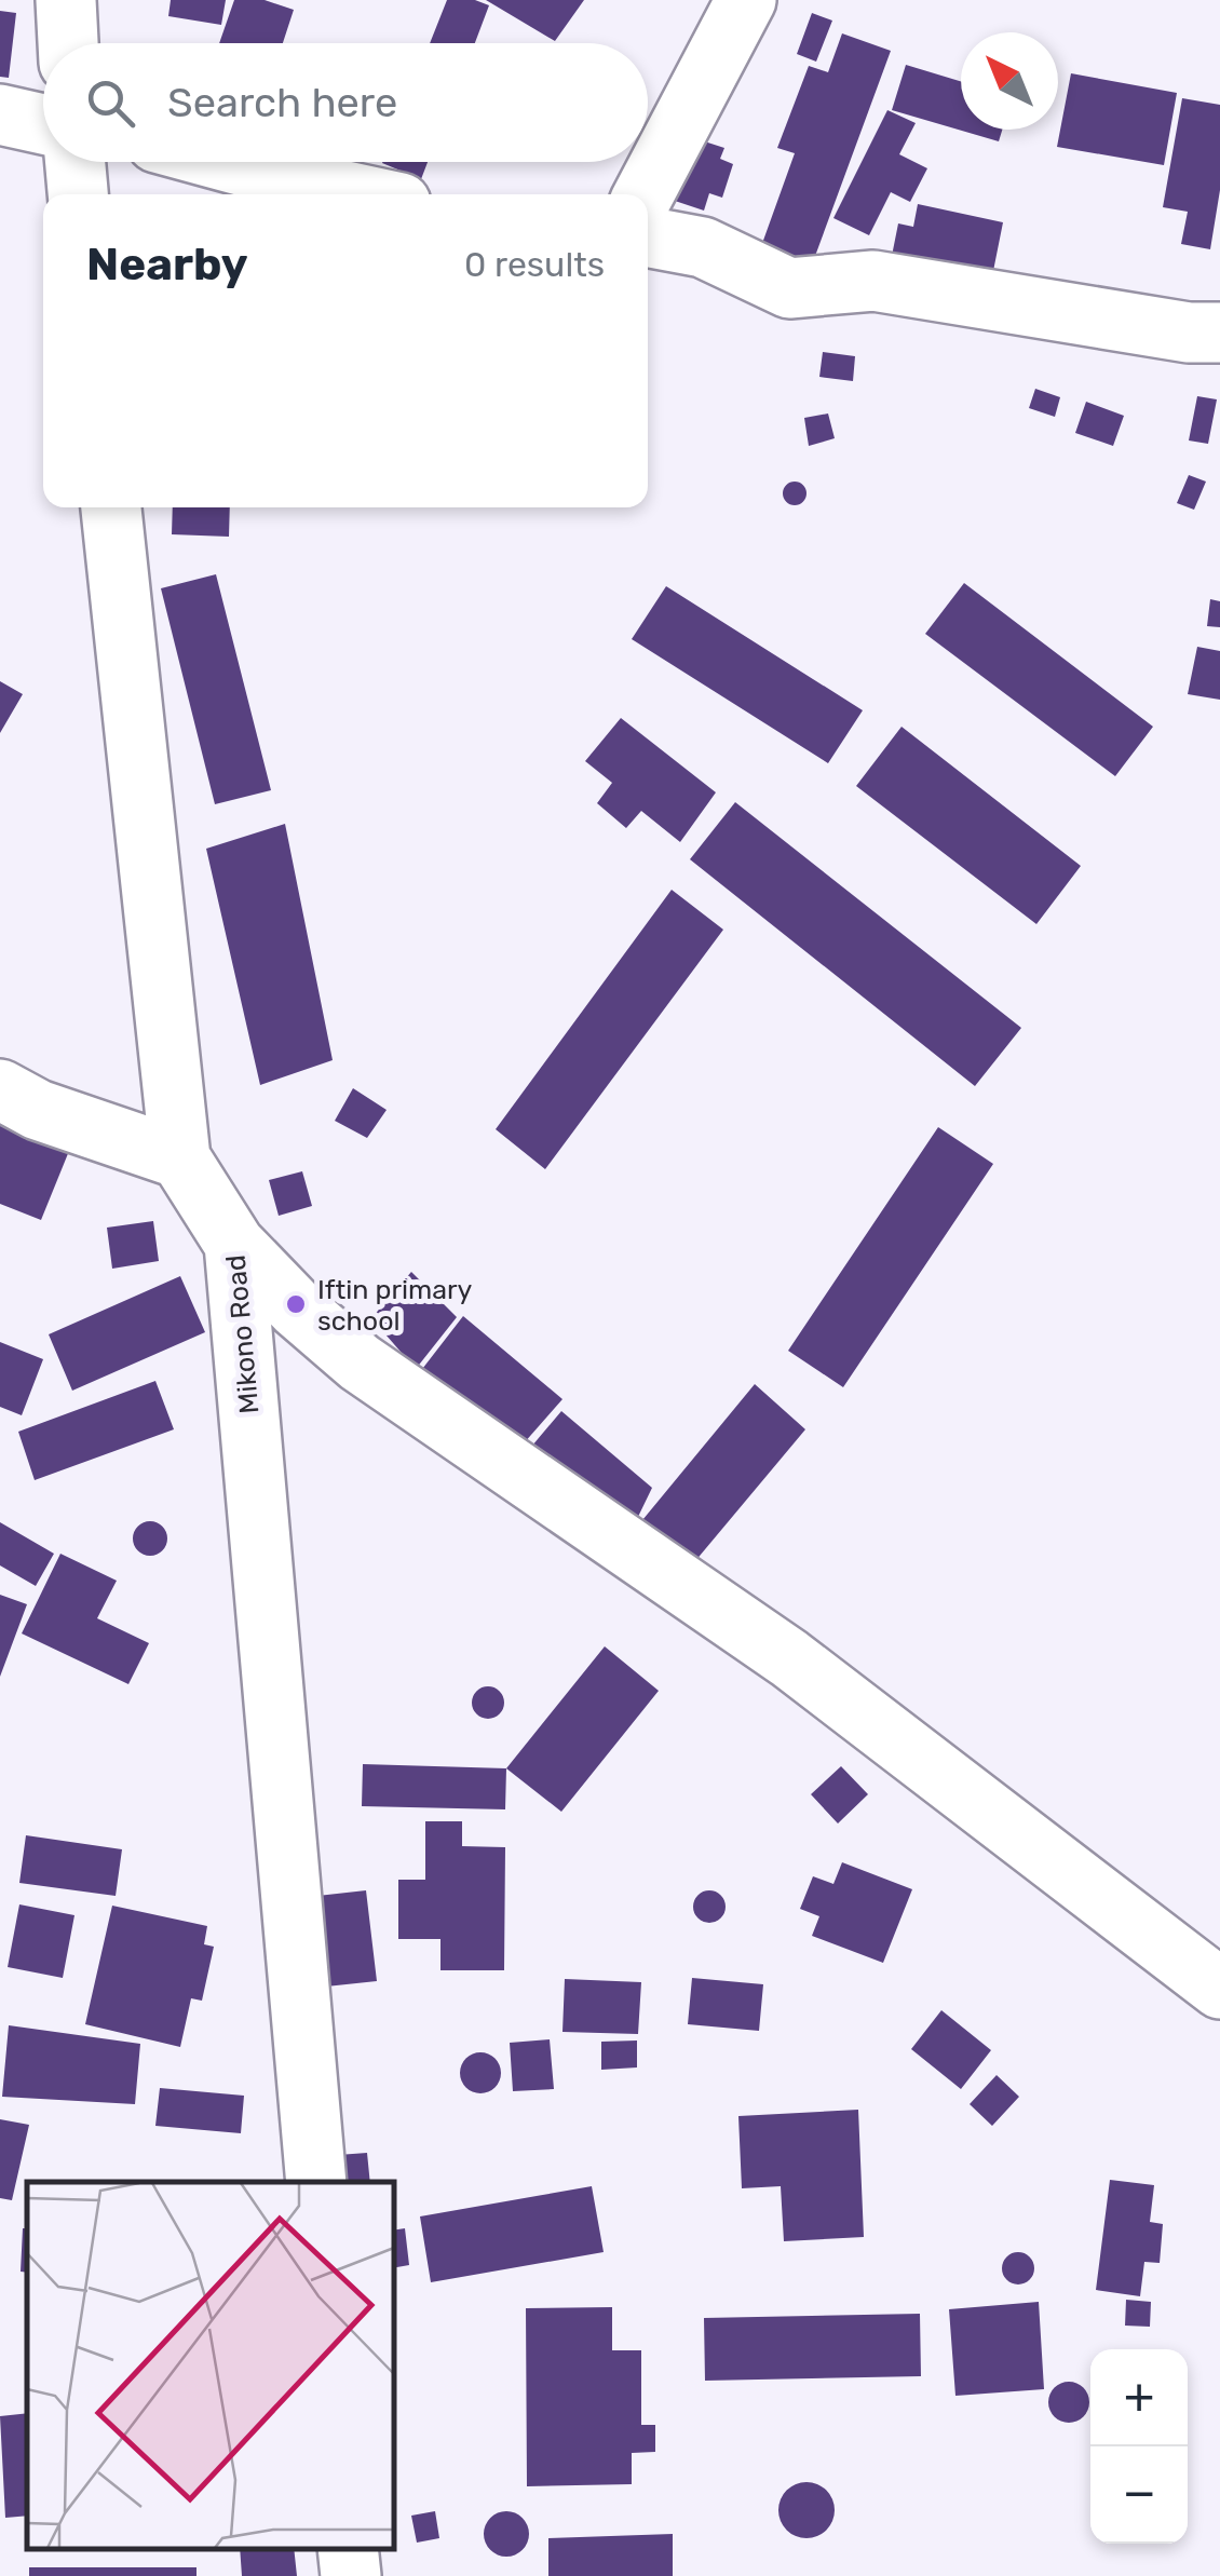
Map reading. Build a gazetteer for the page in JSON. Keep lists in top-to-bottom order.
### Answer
{
  "streets": {
    "street": ["Mikono Road"]
  },
  "places": ["Iftin primary school"],
  "north": "top left",
  "page": {
    "search": "Search here",
    "heading": ["Nearby", "0 results"],
    "map_buttons": ["+", "−"]
  }
}
